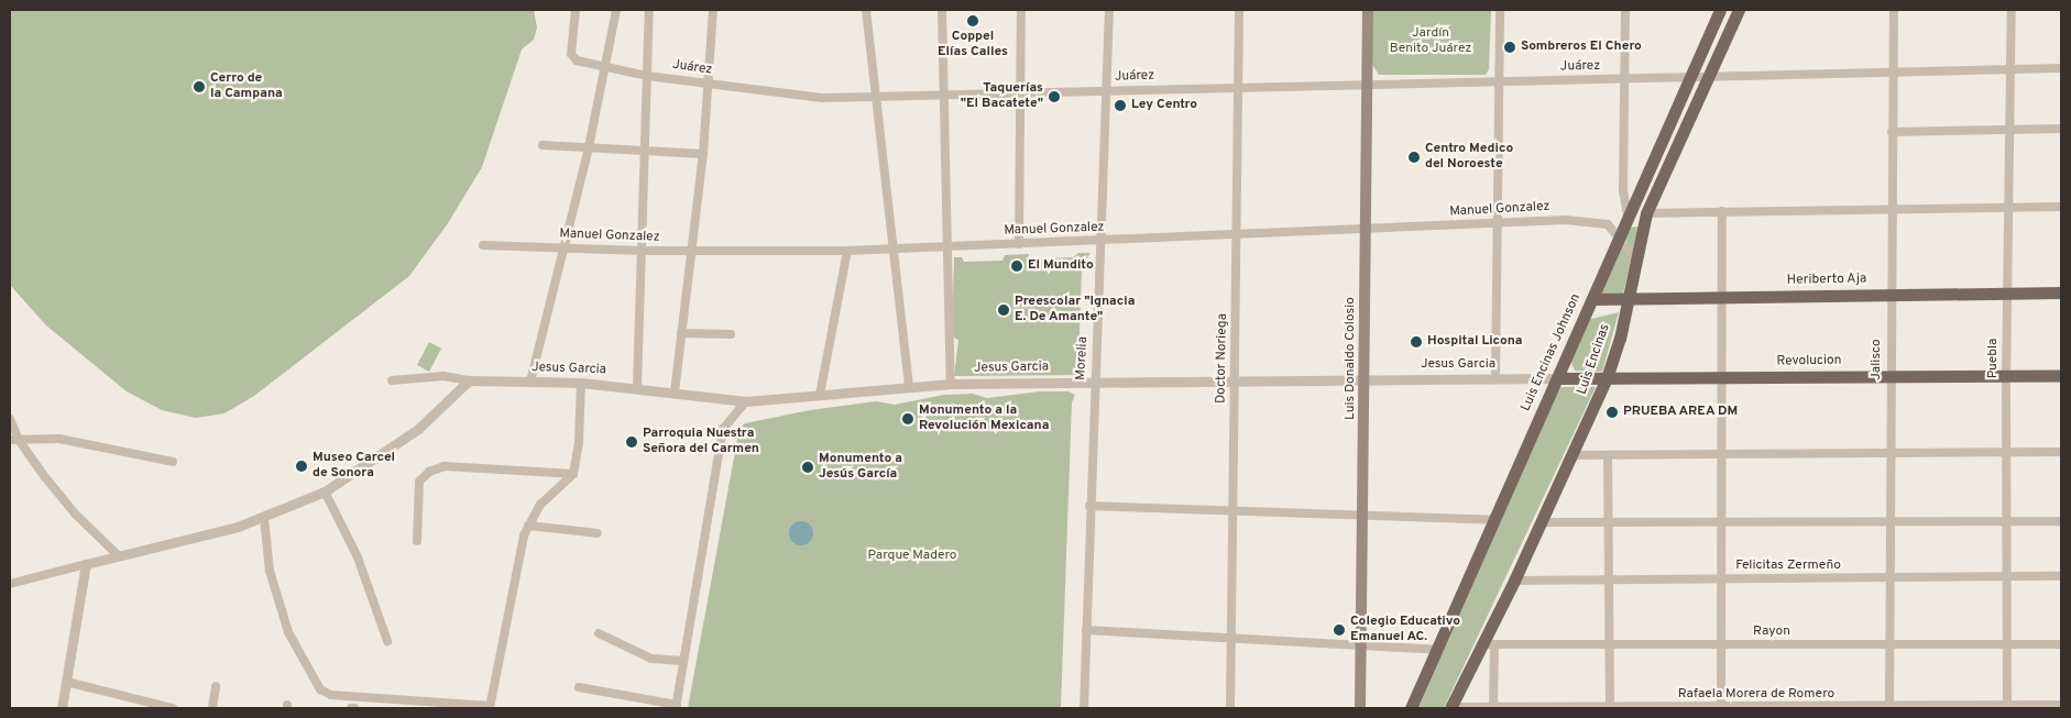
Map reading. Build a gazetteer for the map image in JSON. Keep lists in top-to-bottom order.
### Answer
{
  "streets": {
    "main road": [
      "Heriberto Aja",
      "Luis Encinas Johnson",
      "Luis Donaldo Colosio",
      "Luis Encinas",
      "Revolucion"
    ],
    "street": [
      "Juárez",
      "Manuel Gonzalez",
      "Morelia",
      "Doctor Noriega",
      "Puebla",
      "Jalisco",
      "Jesus Garcia",
      "Felicitas Zermeño",
      "Rayon",
      "Rafaela Morera de Romero"
    ]
  },
  "crossings": [
    ["Juárez", "Luis Encinas Johnson"],
    ["Juárez", "Morelia"],
    ["Juárez", "Doctor Noriega"],
    ["Juárez", "Luis Donaldo Colosio"],
    ["Juárez", "Puebla"],
    ["Juárez", "Luis Encinas"],
    ["Juárez", "Jalisco"],
    ["Manuel Gonzalez", "Luis Encinas Johnson"],
    ["Manuel Gonzalez", "Morelia"],
    ["Manuel Gonzalez", "Doctor Noriega"],
    ["Manuel Gonzalez", "Luis Donaldo Colosio"],
    ["Manuel Gonzalez", "Luis Encinas"],
    ["Heriberto Aja", "Luis Encinas Johnson"],
    ["Heriberto Aja", "Puebla"],
    ["Heriberto Aja", "Luis Encinas"],
    ["Heriberto Aja", "Jalisco"],
    ["Luis Encinas Johnson", "Revolucion"],
    ["Luis Encinas Johnson", "Jesus Garcia"],
    ["Morelia", "Jesus Garcia"],
    ["Doctor Noriega", "Jesus Garcia"],
    ["Luis Donaldo Colosio", "Jesus Garcia"],
    ["Puebla", "Revolucion"],
    ["Puebla", "Felicitas Zermeño"],
    ["Puebla", "Rayon"],
    ["Puebla", "Rafaela Morera de Romero"],
    ["Luis Encinas", "Revolucion"],
    ["Luis Encinas", "Felicitas Zermeño"],
    ["Luis Encinas", "Rayon"],
    ["Luis Encinas", "Rafaela Morera de Romero"],
    ["Jalisco", "Revolucion"],
    ["Jalisco", "Felicitas Zermeño"],
    ["Jalisco", "Rayon"],
    ["Jalisco", "Rafaela Morera de Romero"],
    ["Revolucion", "Jesus Garcia"]
  ],
  "parks": ["Jardín Benito Juárez", "Parque Madero"],
  "places": [
    "Coppel Elías Calles",
    "Sombreros El Chero",
    "Cerro de la Campana",
    "Taquerías \"El Bacatete\"",
    "Ley Centro",
    "Centro Medico del Noroeste",
    "El Mundito",
    "Preescolar \"Ignacia E. De Amante\"",
    "Hospital Licona",
    "PRUEBA AREA DM",
    "Monumento a la Revolución Mexicana",
    "Parroquia Nuestra Señora del Carmen",
    "Museo Carcel de Sonora",
    "Monumento a Jesús García",
    "Colegio Educativo Emanuel AC."
  ]
}
